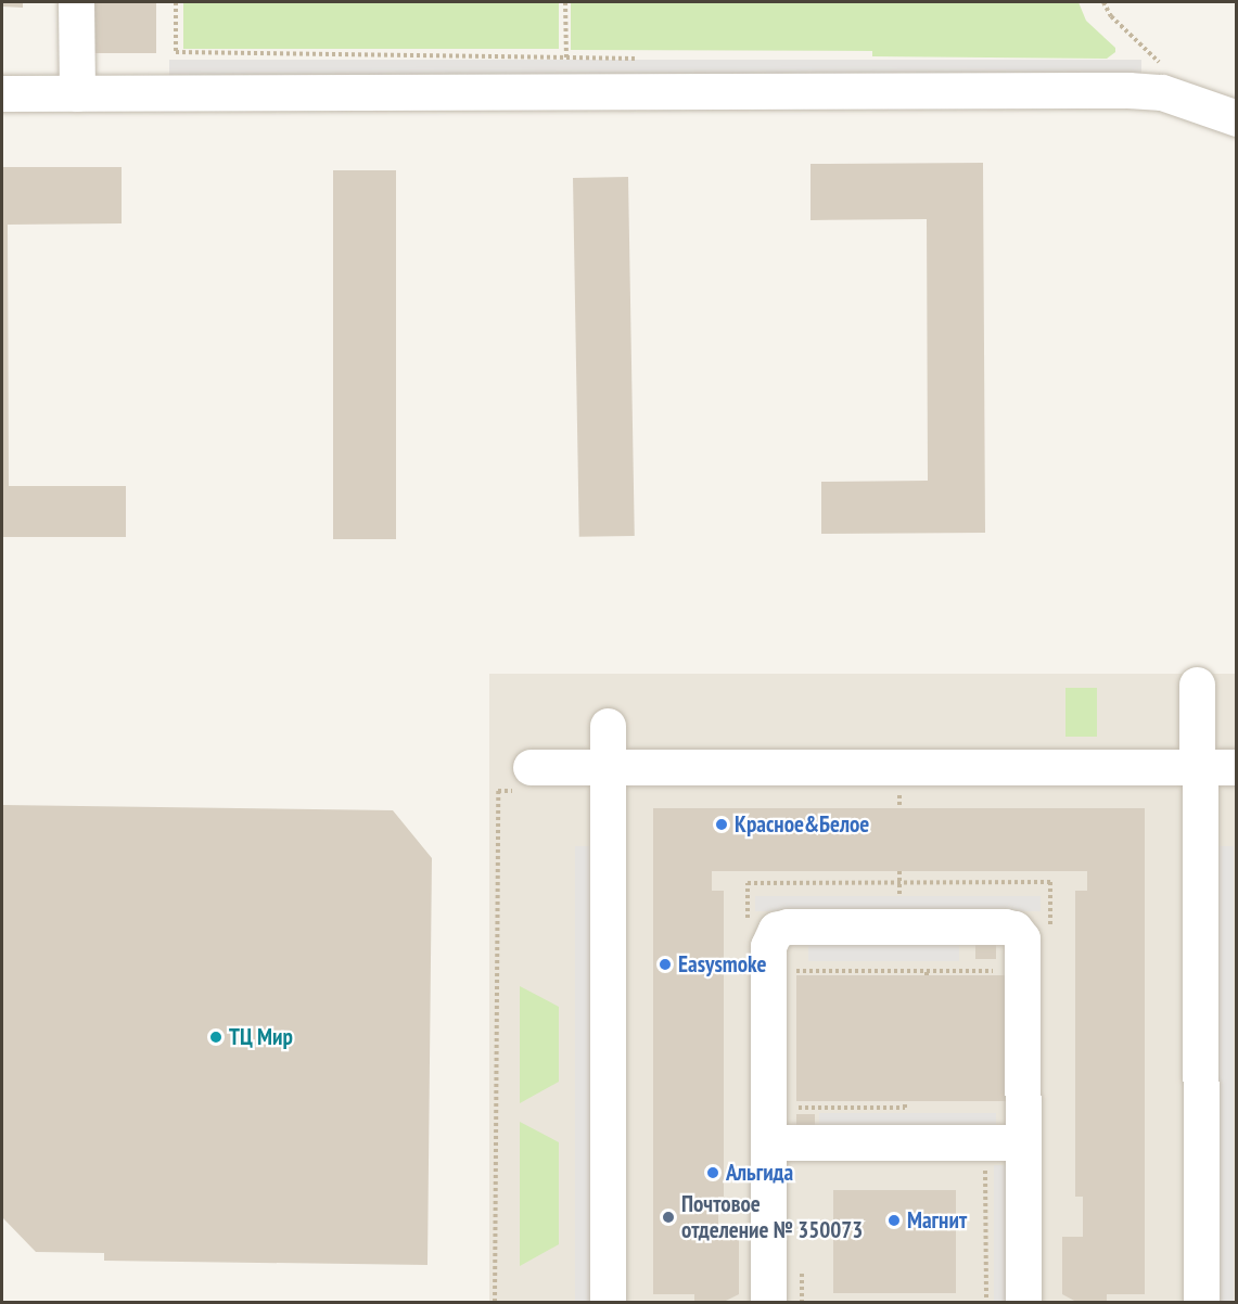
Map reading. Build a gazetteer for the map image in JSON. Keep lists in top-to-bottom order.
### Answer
{
  "places": [
    "Красное&Белое",
    "Easysmoke",
    "ТЦ Мир",
    "Альгида",
    "Почтовое отделение № 350073",
    "Магнит"
  ]
}
